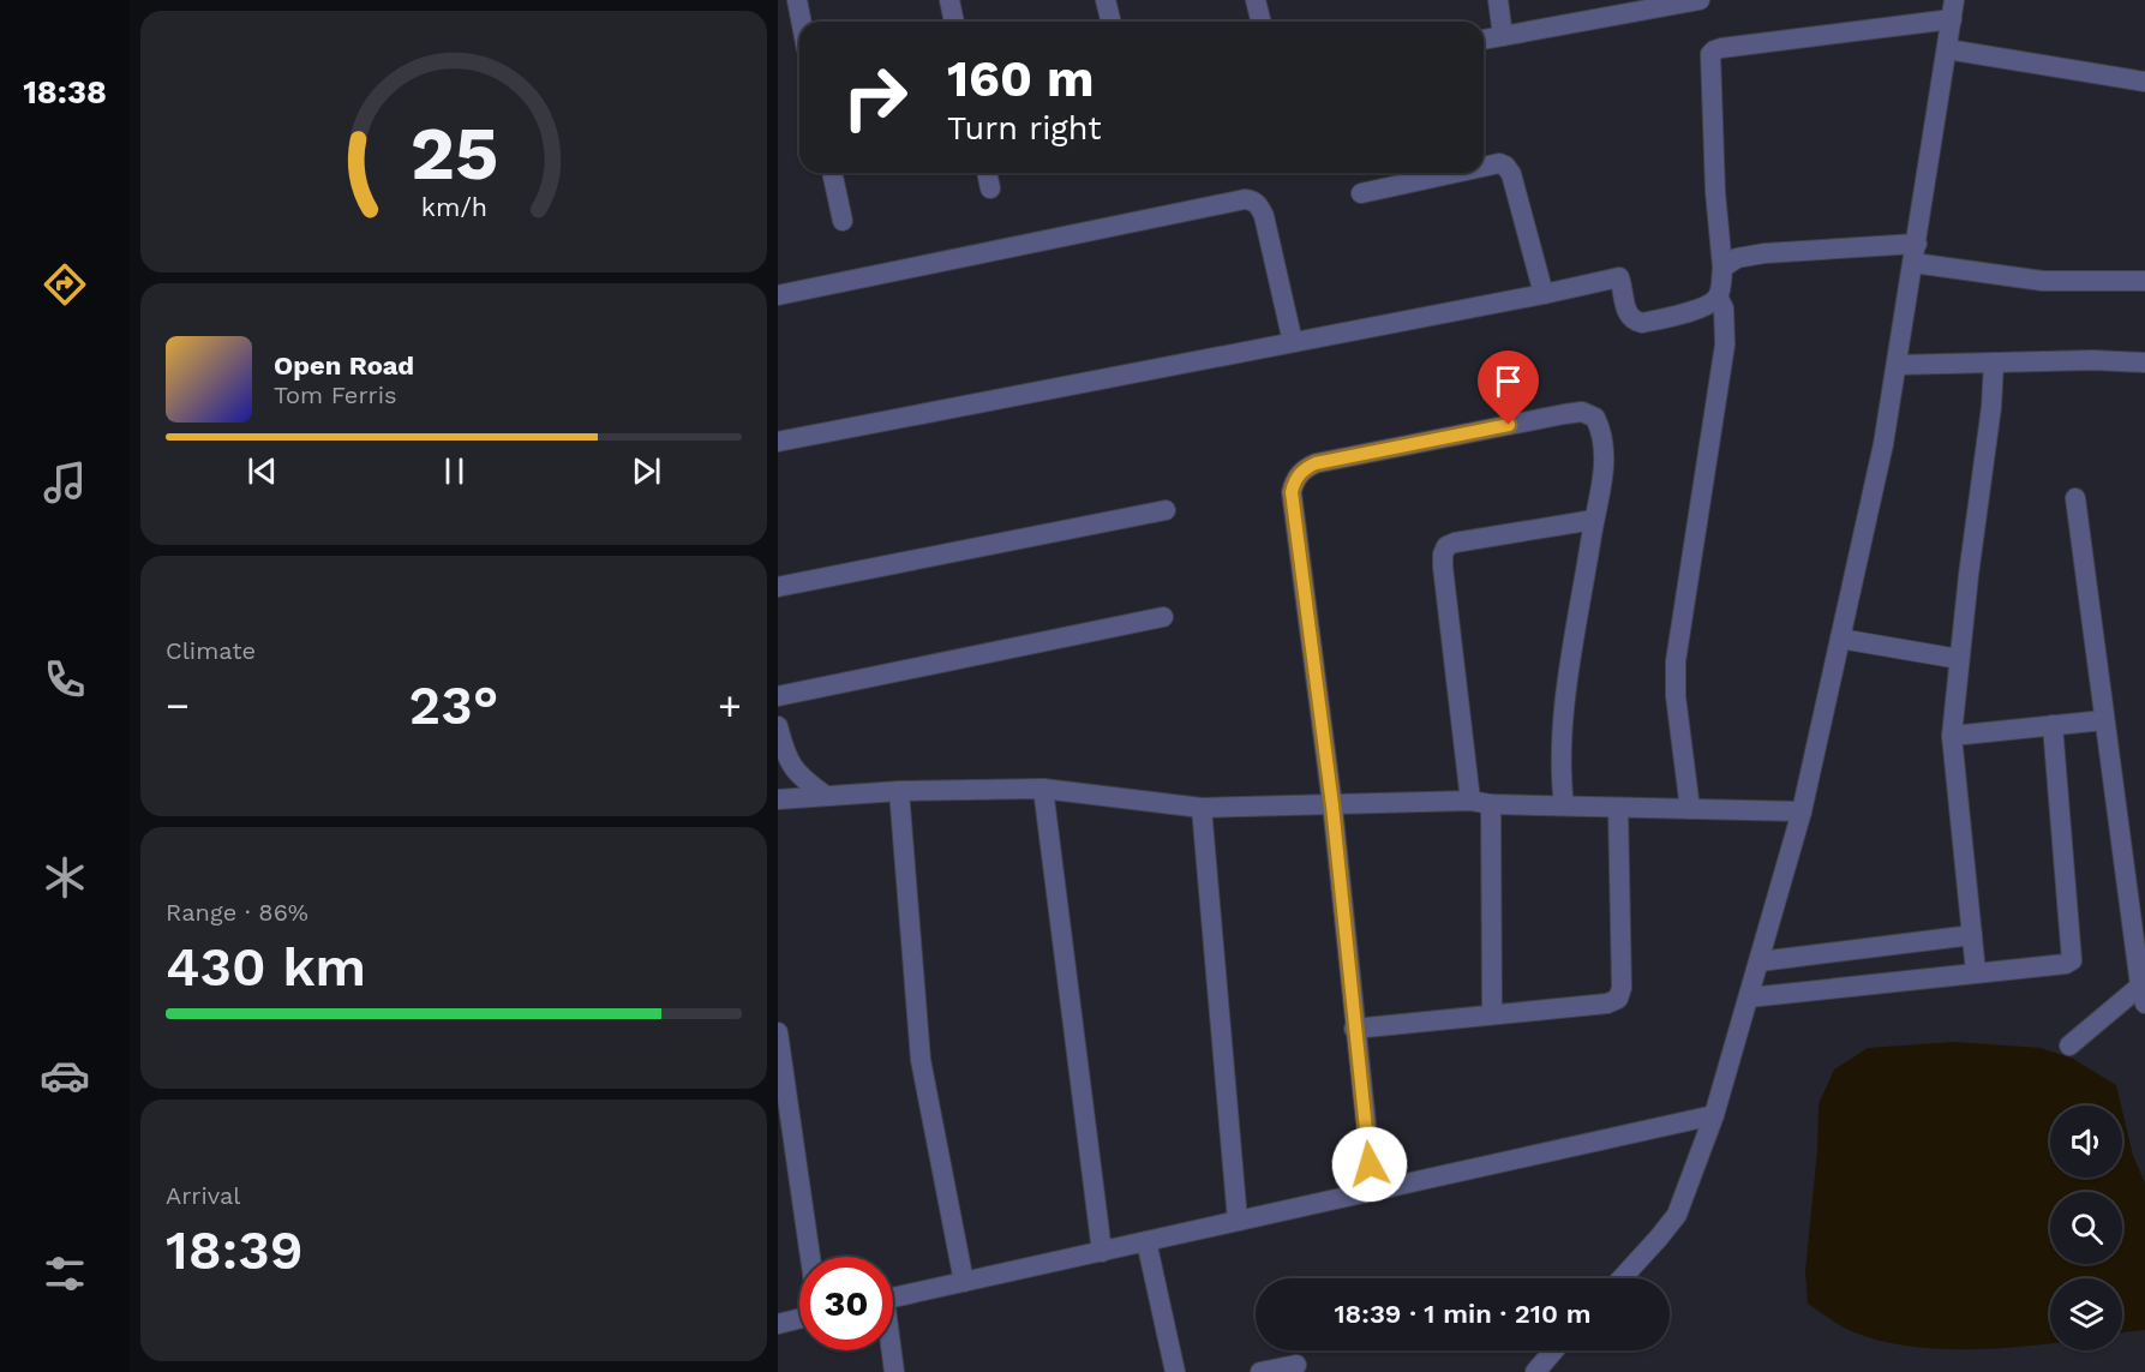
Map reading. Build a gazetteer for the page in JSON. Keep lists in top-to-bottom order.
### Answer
{
  "page": {
    "tabs": "18:38",
    "turn": ["160 m", "Turn right"],
    "song": ["Open Road", "Tom Ferris"],
    "tile": [
      "Climate",
      ["Range · 86%", "430 km"],
      ["Arrival", "18:39"]
    ],
    "heat": ["−", "23°", "+"],
    "limit": "30",
    "trip": "18:39 · 1 min · 210 m",
    "gauge": ["25", "km/h"]
  }
}
